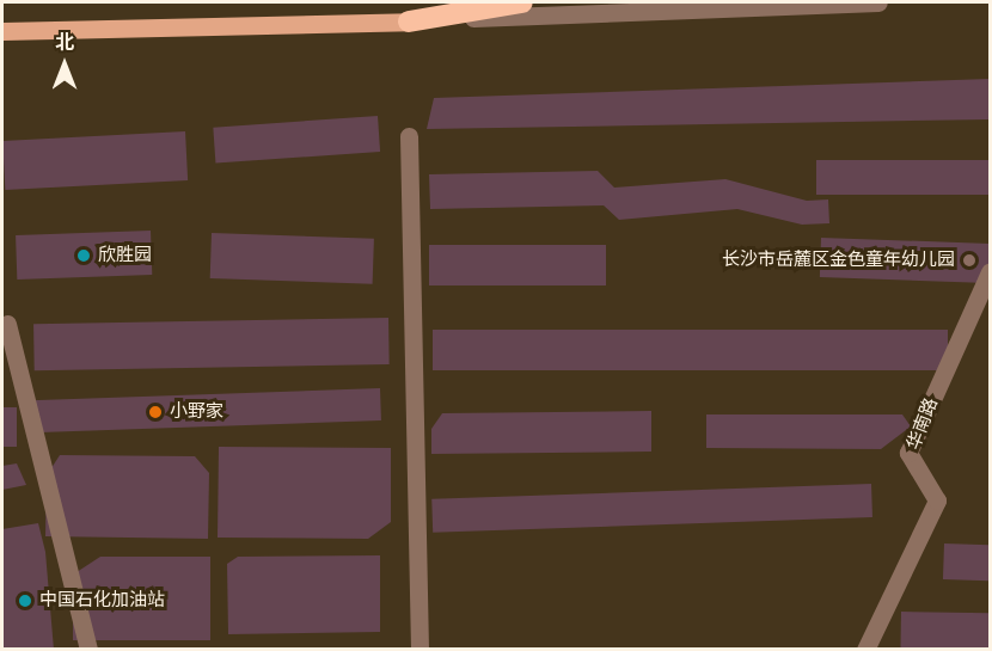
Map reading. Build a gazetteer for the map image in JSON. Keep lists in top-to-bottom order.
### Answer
{
  "streets": {
    "street": ["华南路"]
  },
  "places": [
    "欣胜园",
    "长沙市岳麓区金色童年幼儿园",
    "小野家",
    "中国石化加油站"
  ],
  "north": "top"
}
